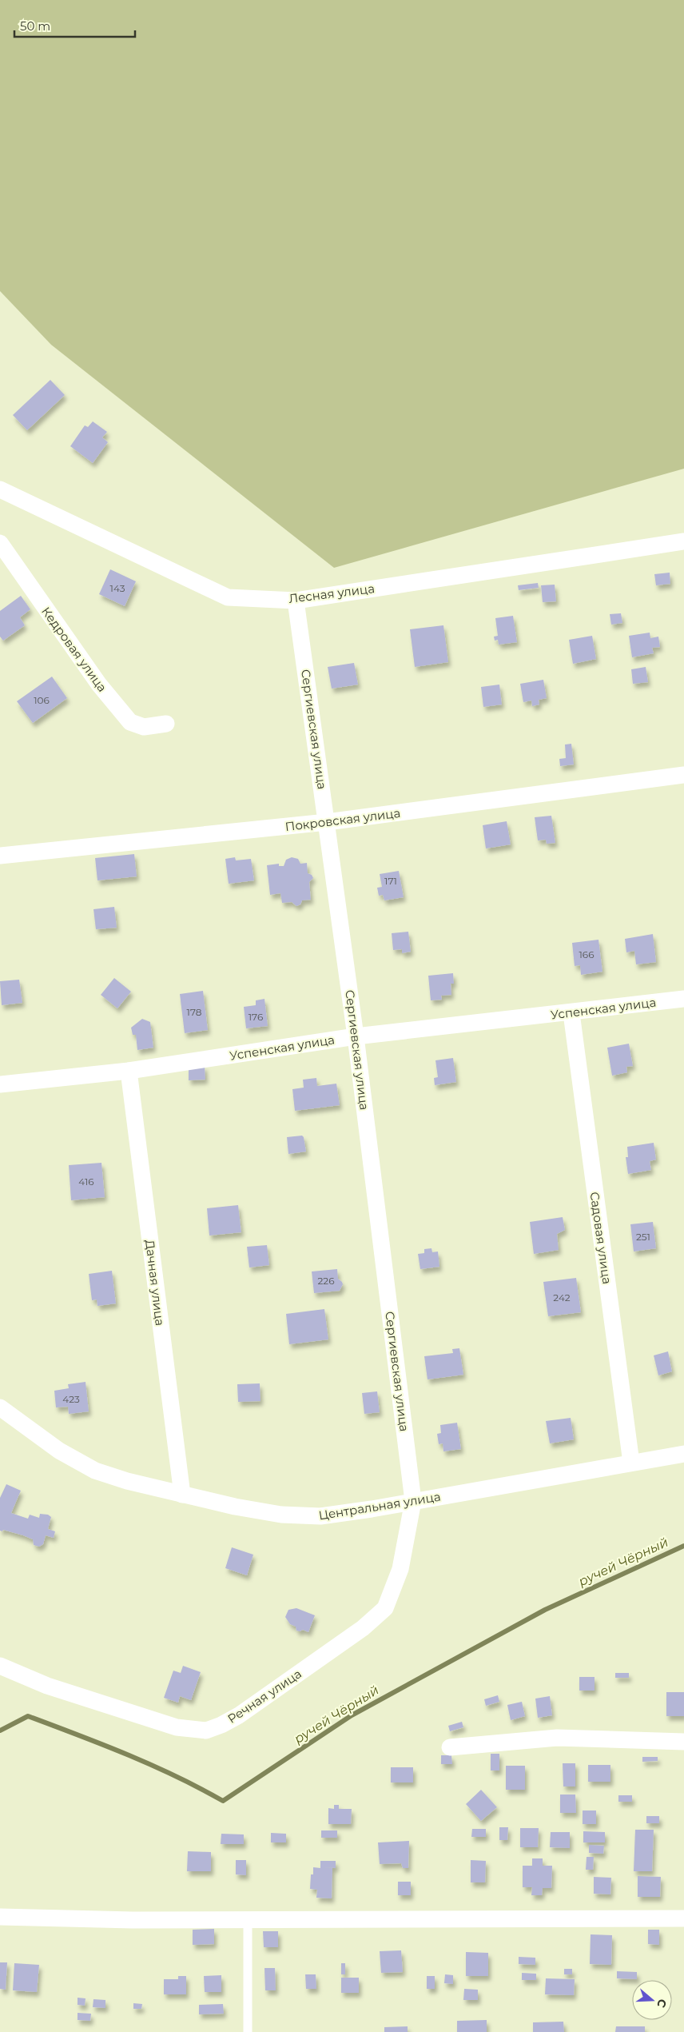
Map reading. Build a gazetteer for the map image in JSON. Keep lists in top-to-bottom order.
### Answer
{
  "streets": {
    "street": [
      "Лесная улица",
      "Кедровая улица",
      "Сергиевская улица",
      "Покровская улица",
      "Успенская улица",
      "Садовая улица",
      "Дачная улица",
      "Центральная улица",
      "Речная улица"
    ]
  },
  "crossings": [
    ["Лесная улица", "Сергиевская улица"],
    ["Сергиевская улица", "Покровская улица"],
    ["Сергиевская улица", "Успенская улица"],
    ["Сергиевская улица", "Центральная улица"],
    ["Сергиевская улица", "Речная улица"],
    ["Успенская улица", "Садовая улица"],
    ["Успенская улица", "Дачная улица"],
    ["Садовая улица", "Центральная улица"],
    ["Дачная улица", "Центральная улица"],
    ["Центральная улица", "Речная улица"]
  ],
  "water": ["ручей Чёрный"],
  "house_numbers": [
    "143",
    "106",
    "171",
    "166",
    "178",
    "176",
    "416",
    "251",
    "226",
    "242",
    "423"
  ],
  "scale_bar": "50 m",
  "north": "right"
}
